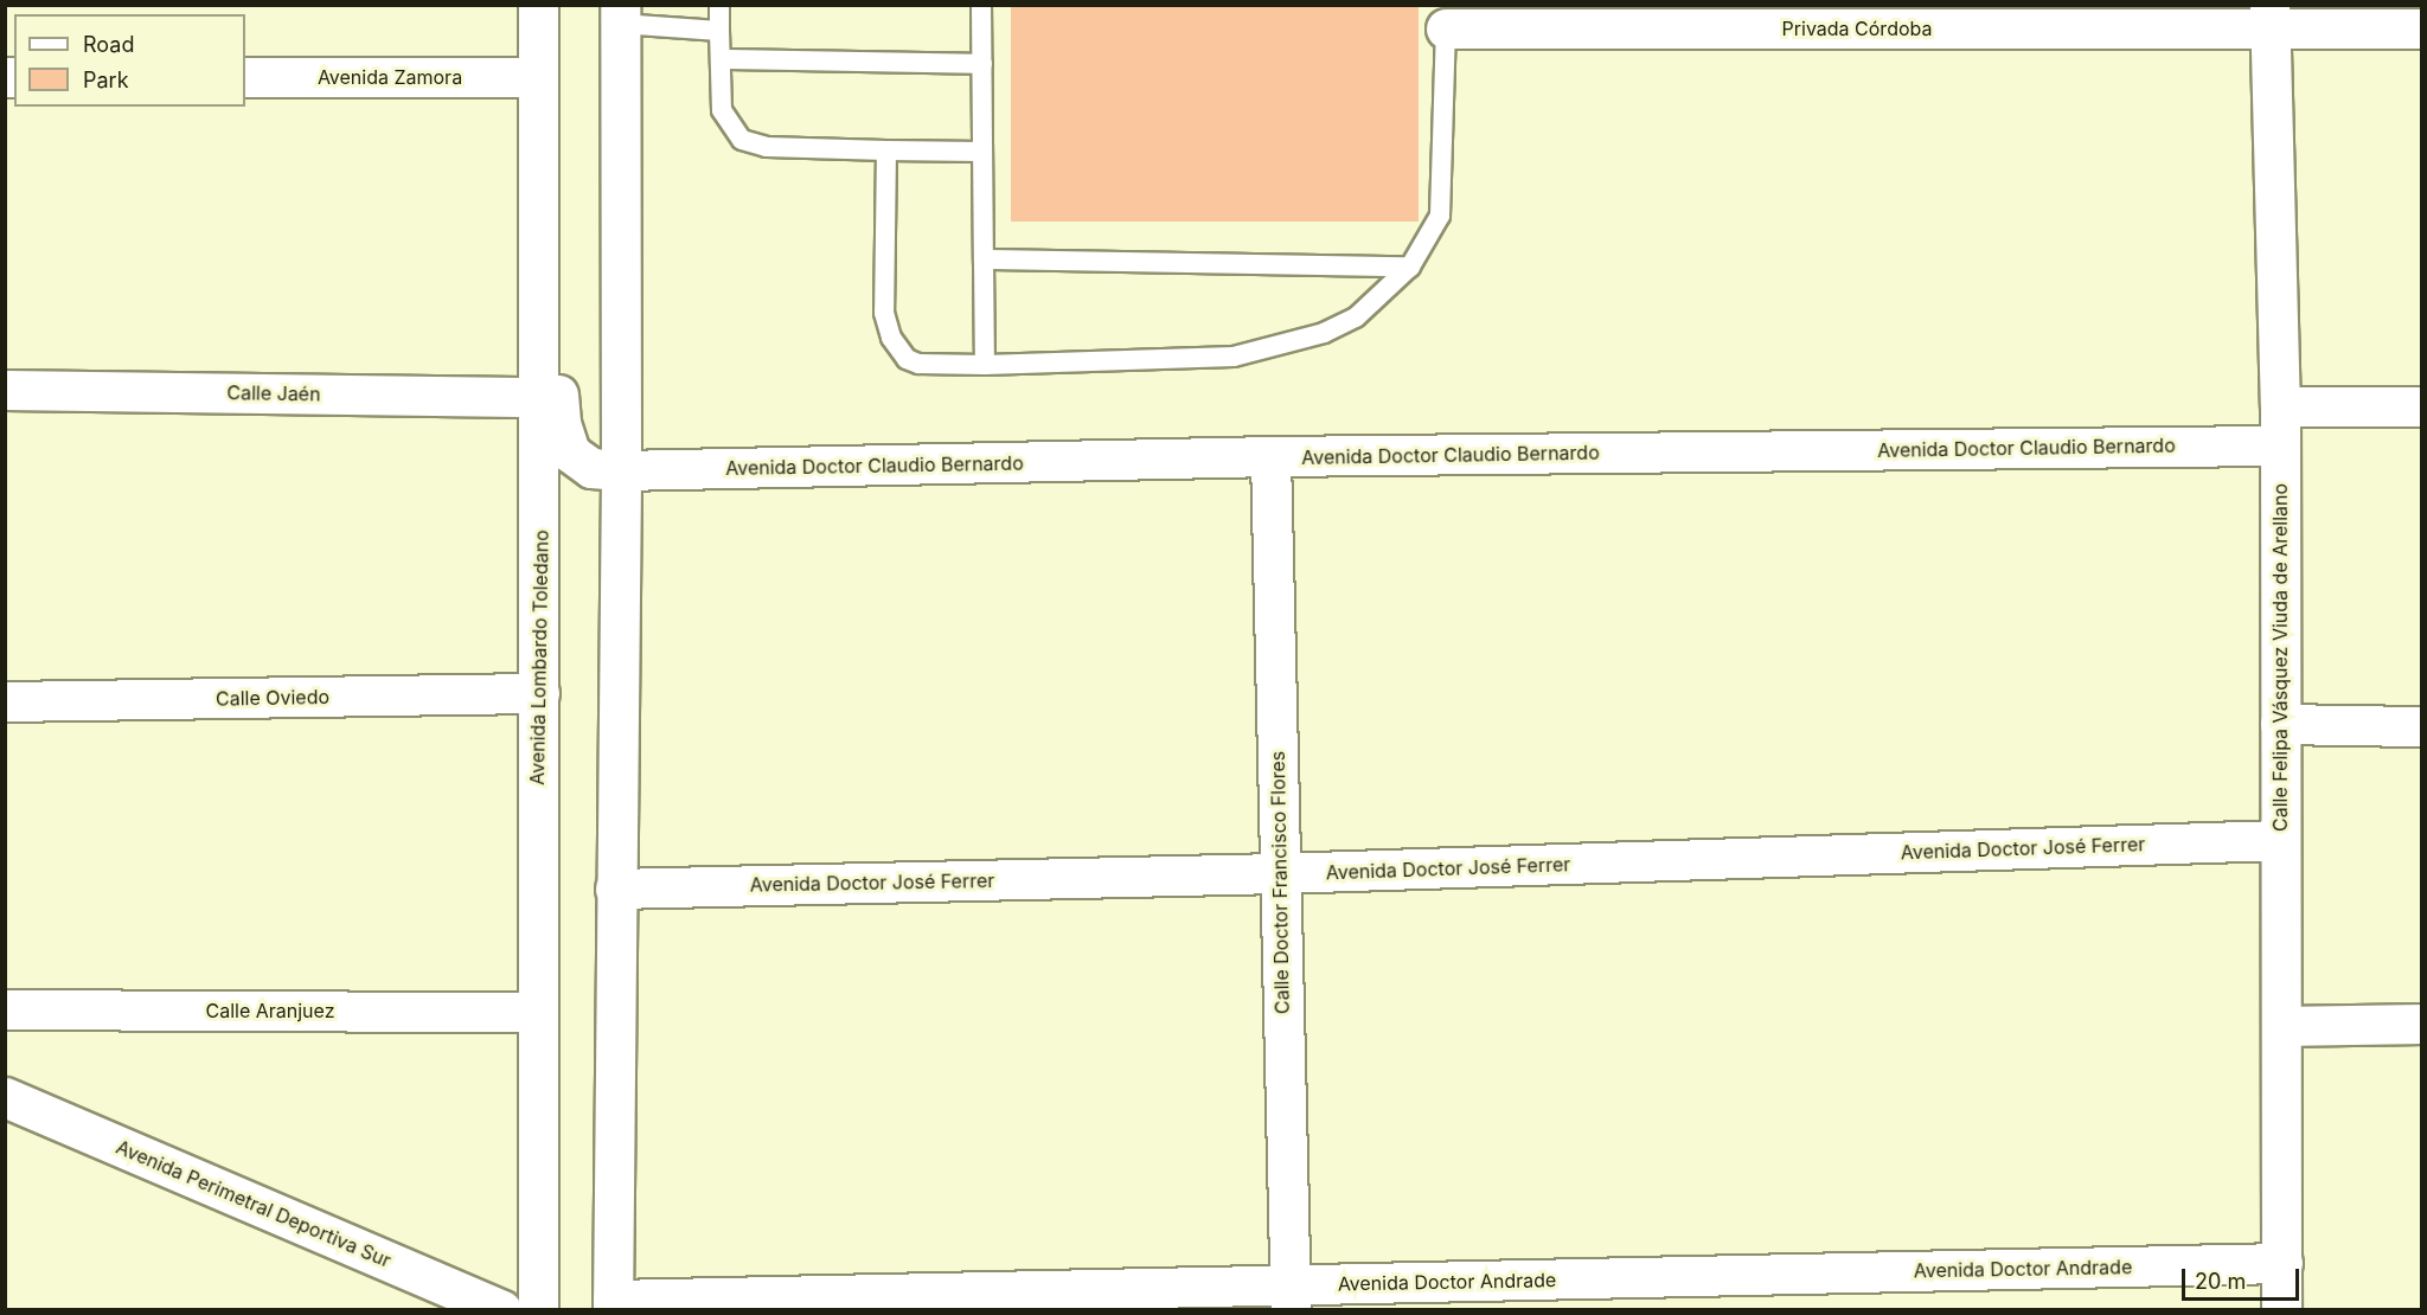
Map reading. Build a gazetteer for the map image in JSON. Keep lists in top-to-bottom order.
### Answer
{
  "streets": {
    "street": [
      "Privada Córdoba",
      "Avenida Zamora",
      "Calle Jaén",
      "Avenida Doctor Claudio Bernardo",
      "Avenida Lombardo Toledano",
      "Calle Felipa Vásquez Viuda de Arellano",
      "Calle Oviedo",
      "Avenida Doctor José Ferrer",
      "Calle Doctor Francisco Flores",
      "Calle Aranjuez",
      "Avenida Perimetral Deportiva Sur",
      "Avenida Doctor Andrade"
    ]
  },
  "crossings": [
    ["Privada Córdoba", "Calle Felipa Vásquez Viuda de Arellano"],
    ["Avenida Zamora", "Avenida Lombardo Toledano"],
    ["Calle Jaén", "Avenida Lombardo Toledano"],
    ["Avenida Doctor Claudio Bernardo", "Avenida Lombardo Toledano"],
    ["Avenida Doctor Claudio Bernardo", "Calle Felipa Vásquez Viuda de Arellano"],
    ["Avenida Doctor Claudio Bernardo", "Calle Doctor Francisco Flores"],
    ["Avenida Lombardo Toledano", "Calle Oviedo"],
    ["Avenida Lombardo Toledano", "Calle Aranjuez"],
    ["Calle Felipa Vásquez Viuda de Arellano", "Avenida Doctor José Ferrer"],
    ["Calle Felipa Vásquez Viuda de Arellano", "Avenida Doctor Andrade"],
    ["Avenida Doctor José Ferrer", "Calle Doctor Francisco Flores"],
    ["Calle Doctor Francisco Flores", "Avenida Doctor Andrade"]
  ],
  "legend": ["Road", "Park"],
  "scale_bar": "20 m"
}
